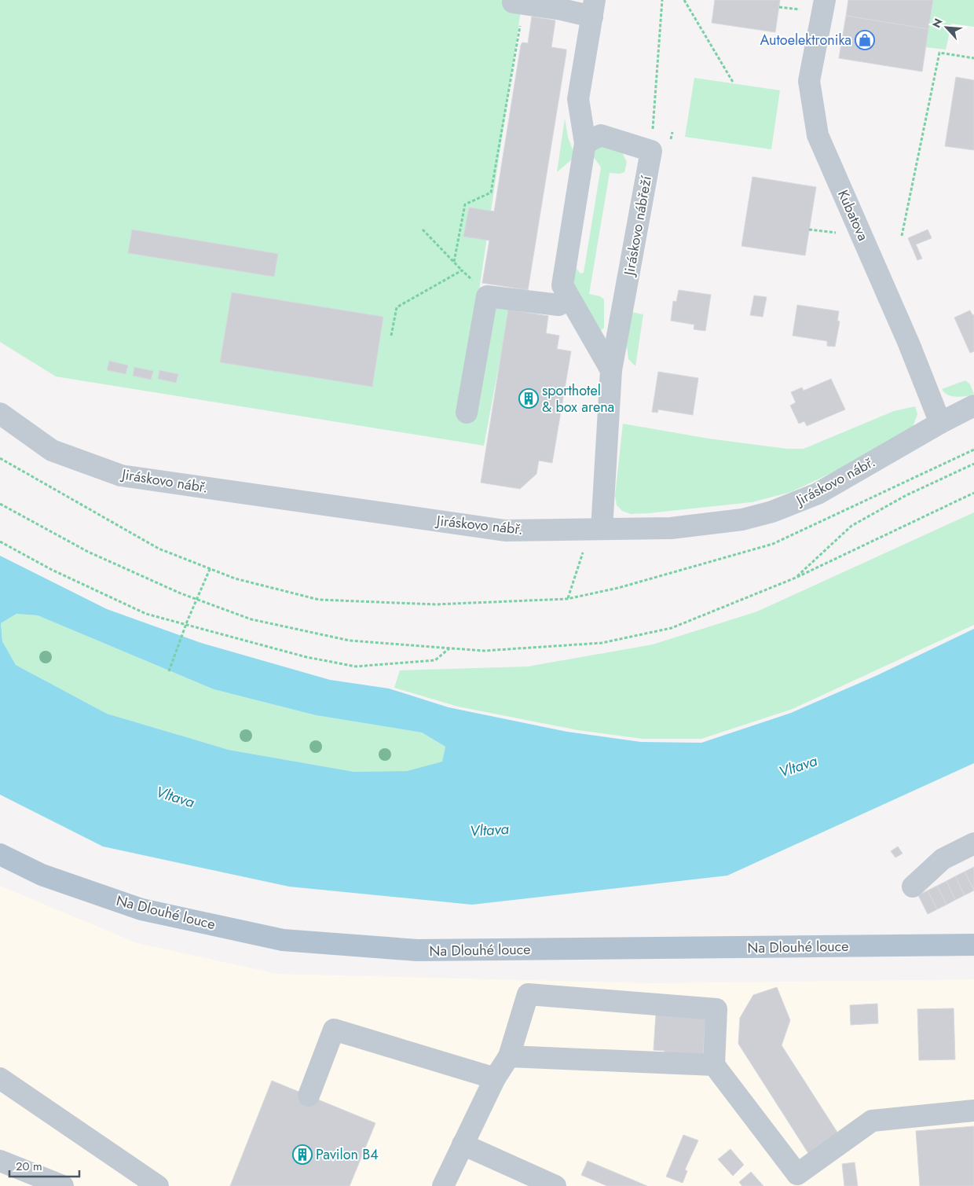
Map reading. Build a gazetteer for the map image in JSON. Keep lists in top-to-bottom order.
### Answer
{
  "streets": {
    "main road": ["Na Dlouhé louce"],
    "street": ["Kubatova", "Jiráskovo nábřeží", "Jiráskovo nábř."]
  },
  "crossings": [
    ["Kubatova", "Jiráskovo nábř."],
    ["Jiráskovo nábřeží", "Jiráskovo nábř."]
  ],
  "water": ["Vltava"],
  "places": {
    "shop": ["Autoelektronika"],
    "building": ["sporthotel & box arena", "Pavilon B4"]
  },
  "scale_bar": "20 m",
  "north": "top left"
}
